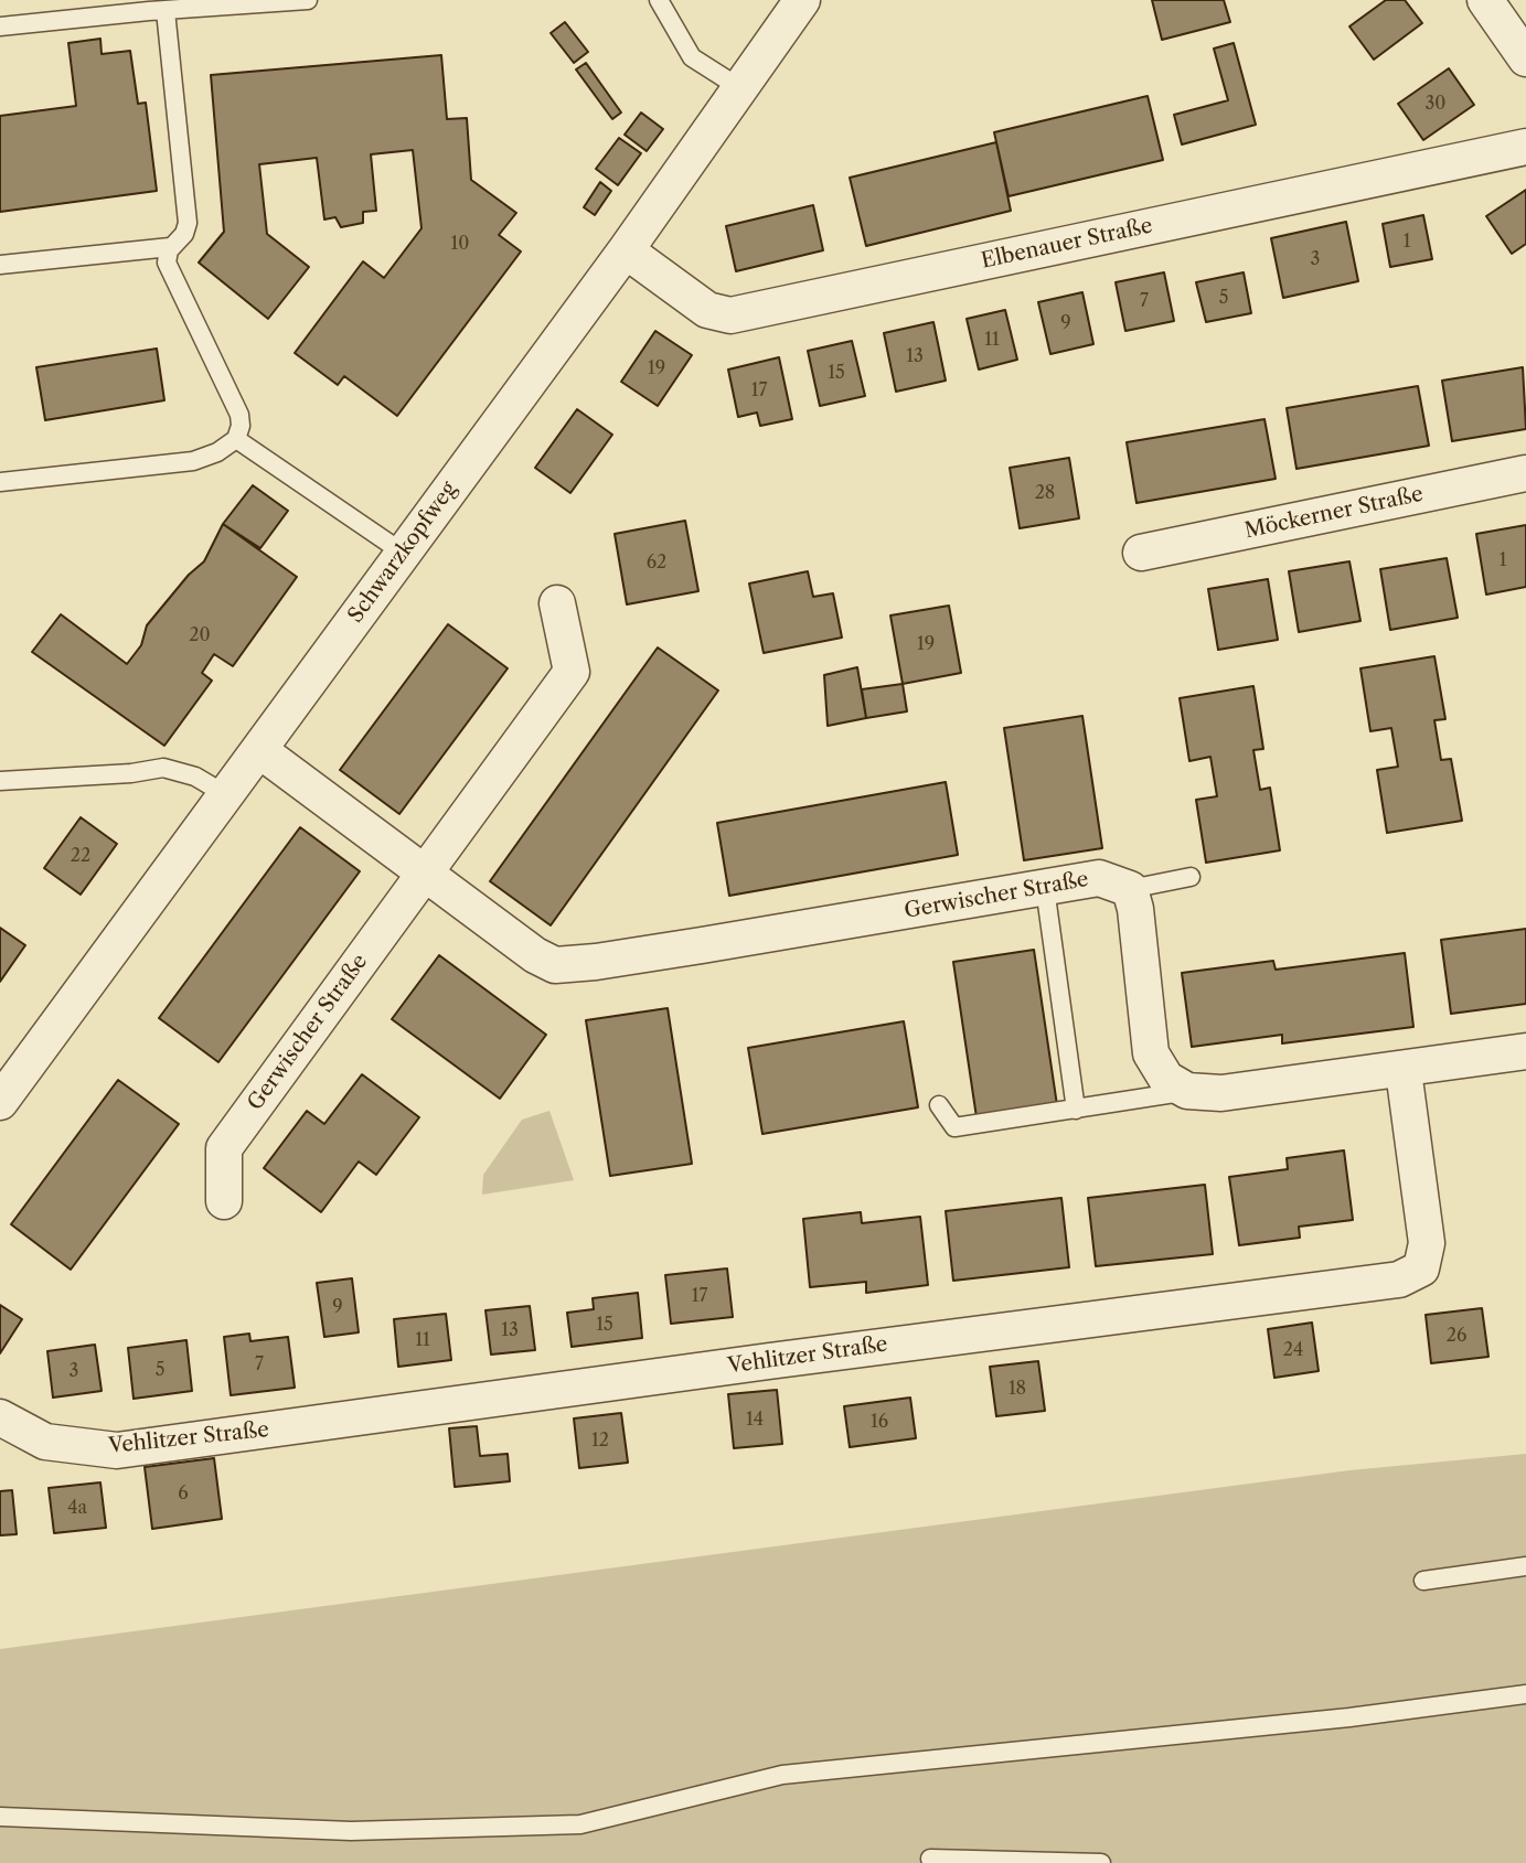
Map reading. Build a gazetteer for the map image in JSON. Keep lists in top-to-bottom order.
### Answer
{
  "streets": {
    "street": [
      "Elbenauer Straße",
      "Möckerner Straße",
      "Schwarzkopfweg",
      "Gerwischer Straße",
      "Vehlitzer Straße"
    ]
  },
  "crossings": [
    ["Elbenauer Straße", "Schwarzkopfweg"],
    ["Schwarzkopfweg", "Gerwischer Straße"]
  ],
  "house_numbers": [
    "30",
    "1",
    "10",
    "3",
    "5",
    "7",
    "9",
    "11",
    "13",
    "19",
    "15",
    "17",
    "28",
    "1",
    "62",
    "20",
    "19",
    "22",
    "17",
    "9",
    "15",
    "13",
    "26",
    "11",
    "24",
    "7",
    "5",
    "3",
    "18",
    "14",
    "16",
    "12",
    "6",
    "4a"
  ]
}
